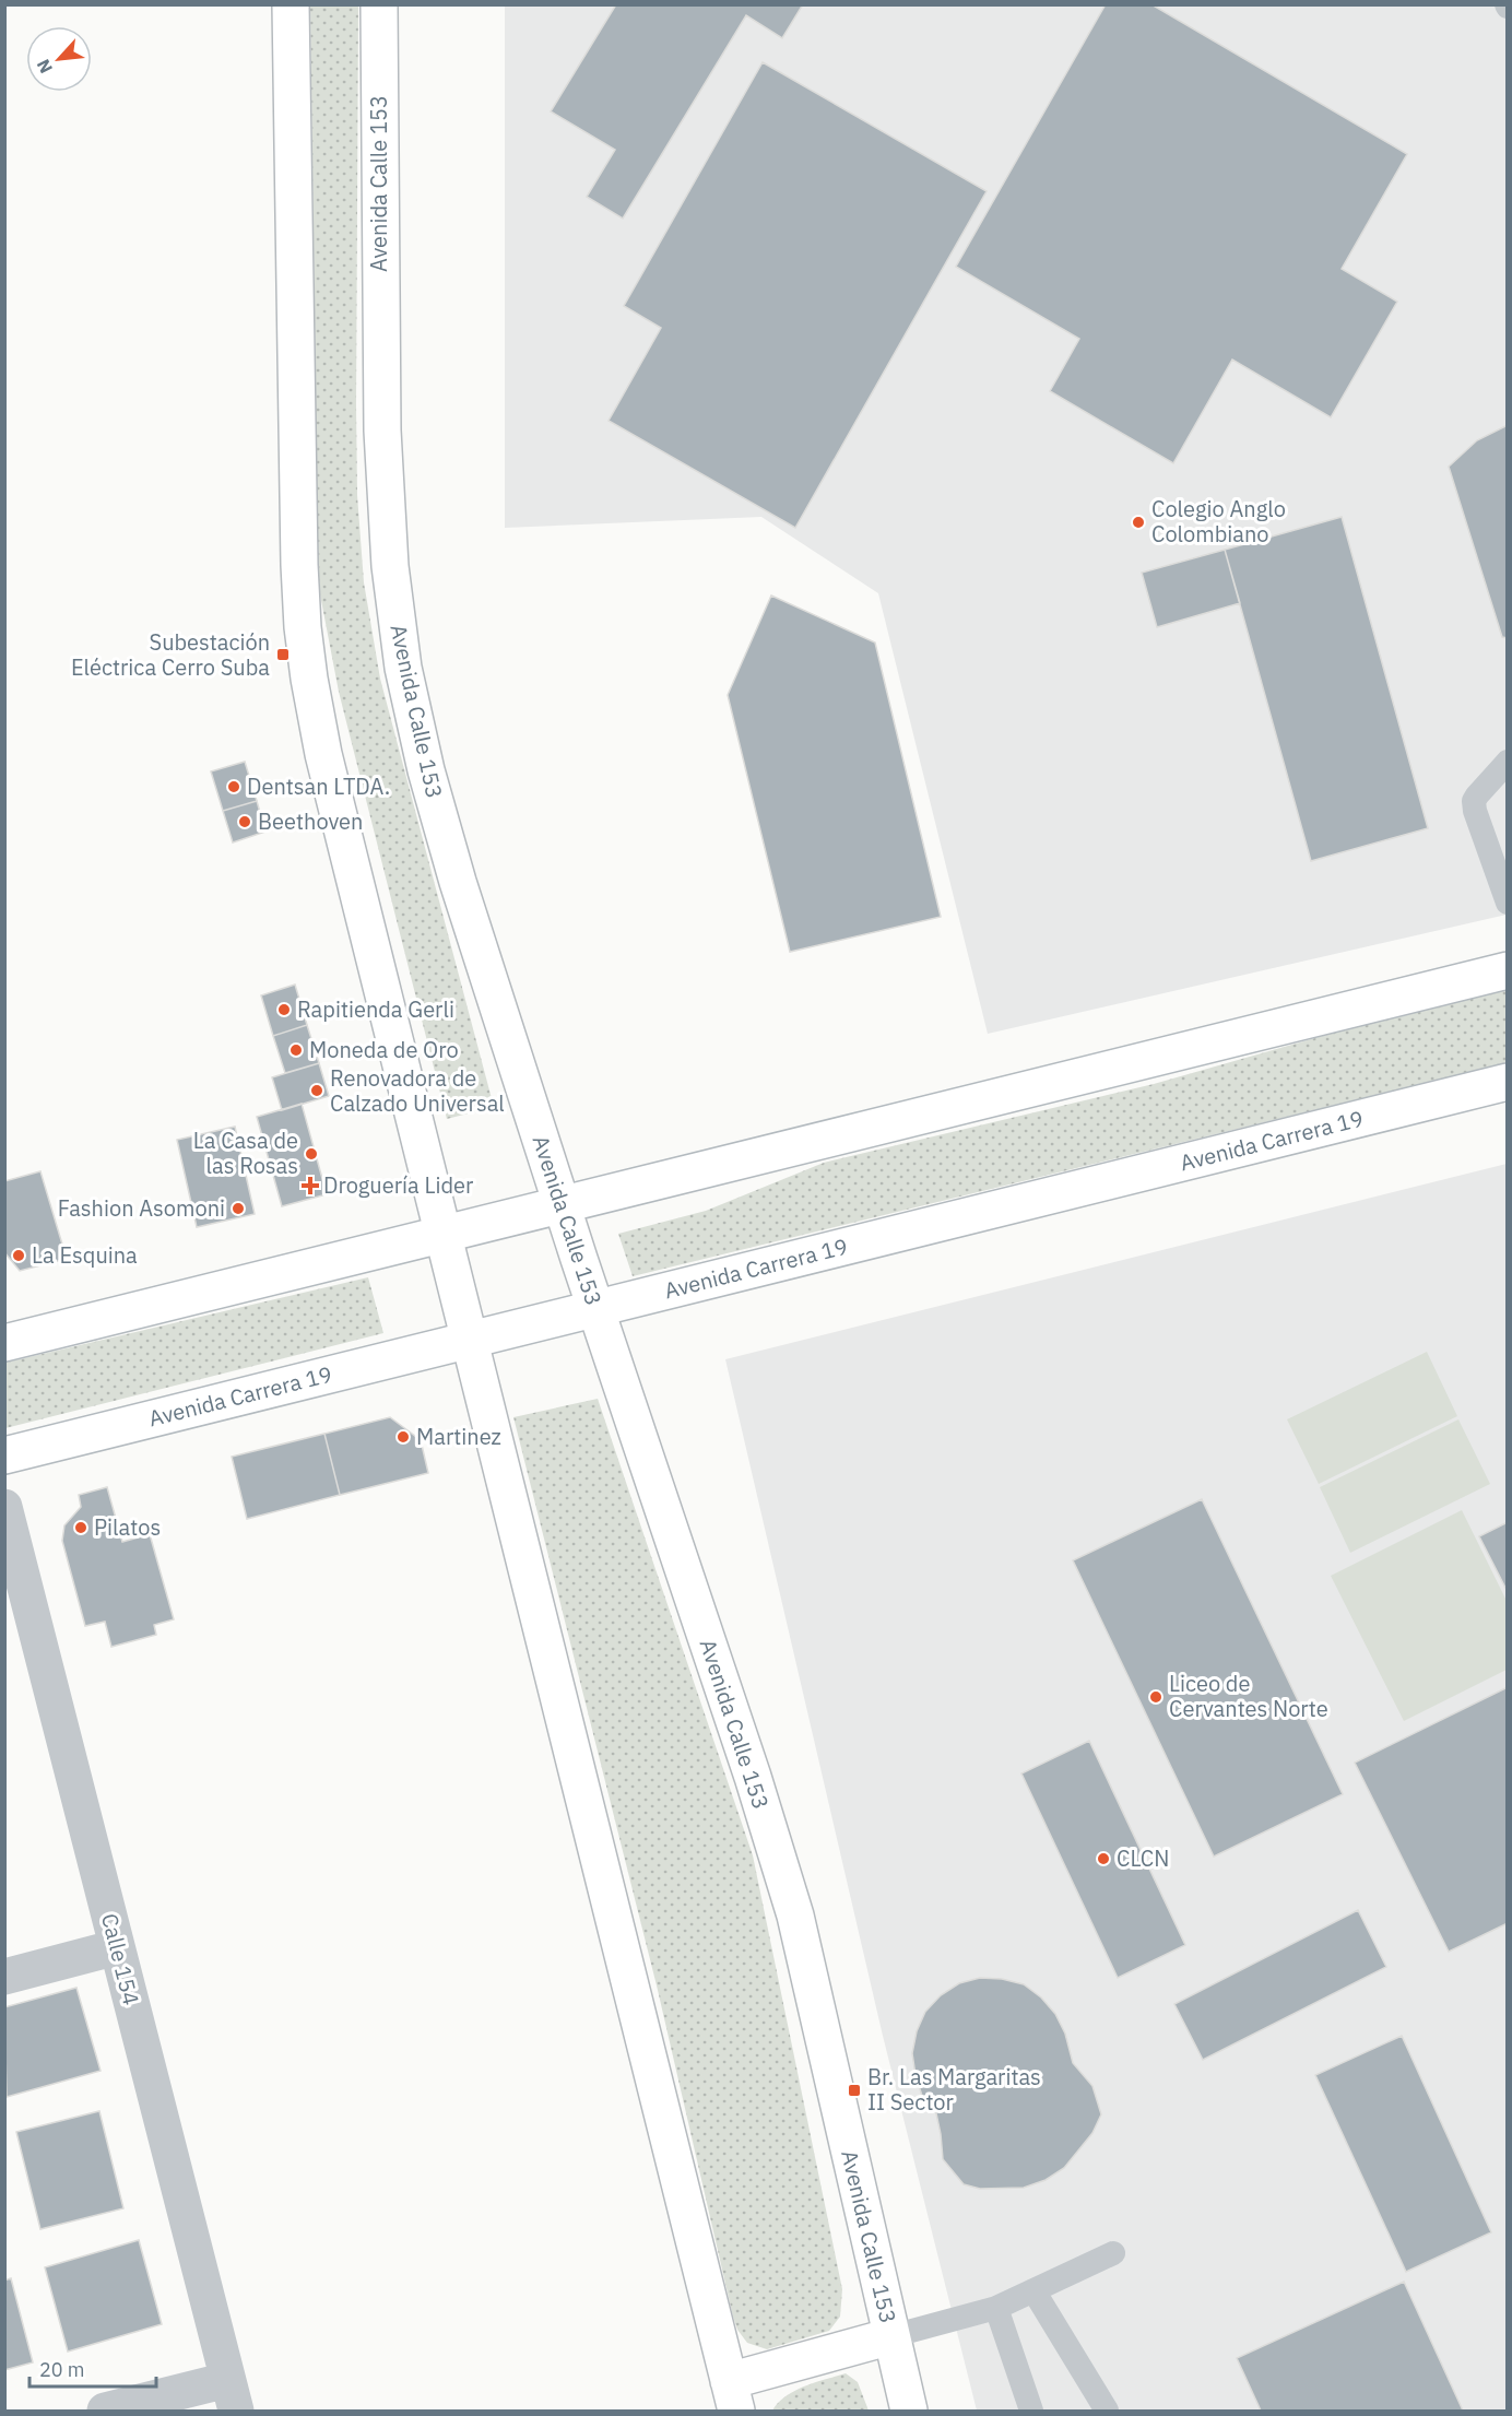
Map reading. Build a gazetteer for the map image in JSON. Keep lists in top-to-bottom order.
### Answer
{
  "streets": {
    "main road": ["Avenida Calle 153", "Avenida Carrera 19"],
    "street": ["Calle 154"]
  },
  "crossings": [
    ["Avenida Calle 153", "Avenida Carrera 19"]
  ],
  "places": {
    "other": [
      "Colegio Anglo Colombiano",
      "Dentsan LTDA.",
      "Beethoven",
      "Rapitienda Gerli",
      "Moneda de Oro",
      "Renovadora de Calzado Universal",
      "La Casa de las Rosas",
      "Fashion Asomoni",
      "La Esquina",
      "Martinez",
      "Pilatos",
      "Liceo de Cervantes Norte",
      "CLCN"
    ],
    "transit": ["Subestación Eléctrica Cerro Suba", "Br. Las Margaritas II Sector"],
    "health": ["Droguería Lider"]
  },
  "scale_bar": "20 m",
  "north": "bottom left"
}
